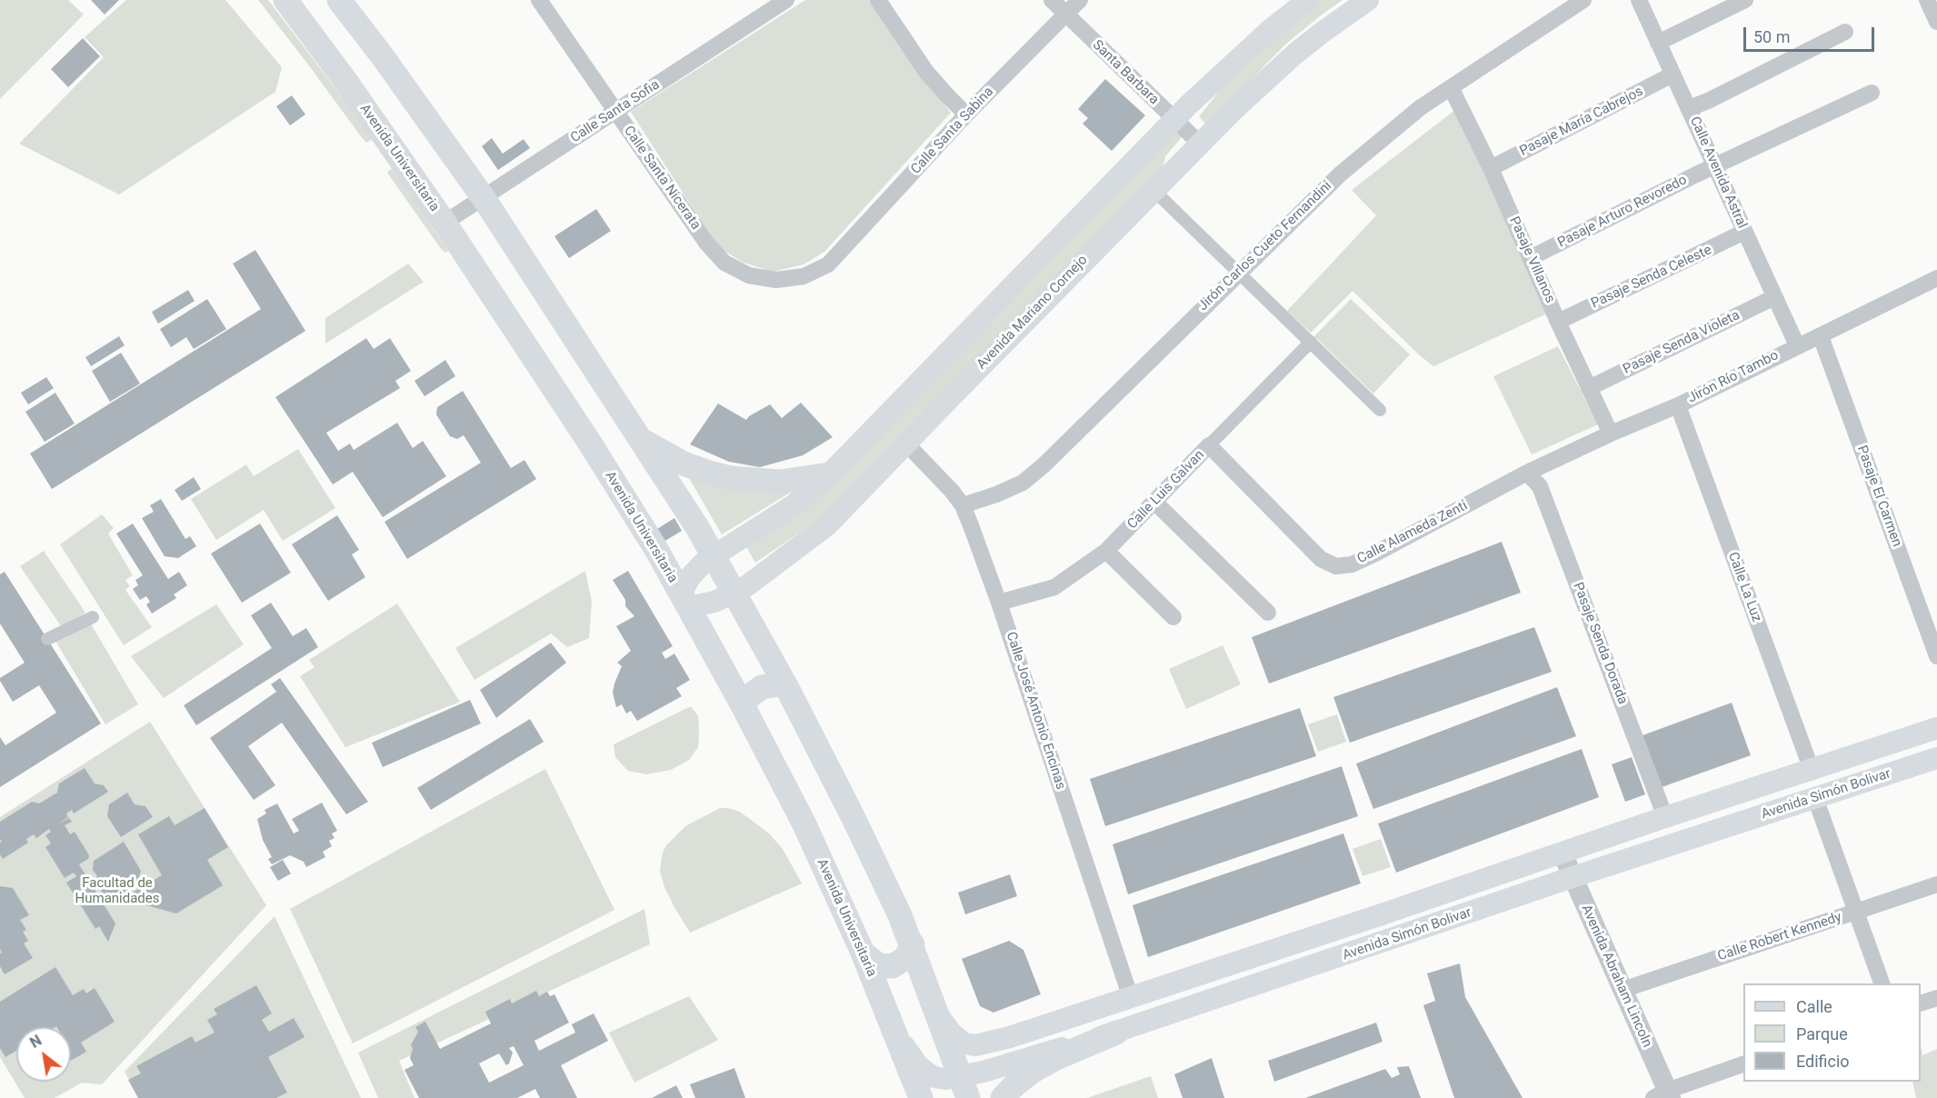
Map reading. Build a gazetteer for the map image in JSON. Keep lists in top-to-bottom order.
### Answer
{
  "streets": {
    "main road": ["Avenida Universitaria", "Avenida Mariano Cornejo", "Avenida Simón Bolivar"],
    "street": [
      "Santa Barbara",
      "Calle Santa Sofia",
      "Pasaje María Cabrejos",
      "Calle Santa Sabina",
      "Calle Avenida Astral",
      "Calle Santa Nicerata",
      "Pasaje Arturo Revoredo",
      "Jirón Carlos Cueto Fernandini",
      "Pasaje Villanos",
      "Pasaje Senda Celeste",
      "Pasaje Senda Violeta",
      "Jirón Río Tambo",
      "Calle Luis Galvan",
      "Pasaje El Carmen",
      "Calle Alameda Zenti",
      "Calle La Luz",
      "Pasaje Senda Dorada",
      "Calle José Antonio Encinas",
      "Calle Robert Kennedy",
      "Avenida Abraham Lincoln"
    ]
  },
  "crossings": [
    ["Santa Barbara", "Calle Santa Sabina"],
    ["Santa Barbara", "Avenida Mariano Cornejo"],
    ["Calle Santa Sofia", "Avenida Universitaria"],
    ["Calle Santa Sofia", "Calle Santa Nicerata"],
    ["Pasaje María Cabrejos", "Calle Avenida Astral"],
    ["Pasaje María Cabrejos", "Pasaje Villanos"],
    ["Calle Santa Sabina", "Calle Santa Nicerata"],
    ["Avenida Universitaria", "Avenida Mariano Cornejo"],
    ["Avenida Universitaria", "Avenida Simón Bolivar"],
    ["Calle Avenida Astral", "Pasaje Arturo Revoredo"],
    ["Calle Avenida Astral", "Pasaje Senda Celeste"],
    ["Calle Avenida Astral", "Pasaje Senda Violeta"],
    ["Calle Avenida Astral", "Jirón Río Tambo"],
    ["Pasaje Arturo Revoredo", "Pasaje Villanos"],
    ["Jirón Carlos Cueto Fernandini", "Pasaje Villanos"],
    ["Jirón Carlos Cueto Fernandini", "Calle José Antonio Encinas"],
    ["Pasaje Villanos", "Pasaje Senda Celeste"],
    ["Pasaje Villanos", "Pasaje Senda Violeta"],
    ["Pasaje Villanos", "Jirón Río Tambo"],
    ["Avenida Mariano Cornejo", "Calle José Antonio Encinas"],
    ["Jirón Río Tambo", "Pasaje El Carmen"],
    ["Jirón Río Tambo", "Calle Alameda Zenti"],
    ["Jirón Río Tambo", "Calle La Luz"],
    ["Jirón Río Tambo", "Pasaje Senda Dorada"],
    ["Calle Luis Galvan", "Calle Alameda Zenti"],
    ["Calle Luis Galvan", "Calle José Antonio Encinas"],
    ["Calle Alameda Zenti", "Pasaje Senda Dorada"],
    ["Calle La Luz", "Avenida Simón Bolivar"],
    ["Pasaje Senda Dorada", "Avenida Simón Bolivar"],
    ["Calle José Antonio Encinas", "Avenida Simón Bolivar"],
    ["Avenida Simón Bolivar", "Avenida Abraham Lincoln"],
    ["Calle Robert Kennedy", "Avenida Abraham Lincoln"]
  ],
  "parks": ["Facultad de Humanidades"],
  "legend": ["Calle", "Parque", "Edificio"],
  "scale_bar": "50 m",
  "north": "top left"
}
